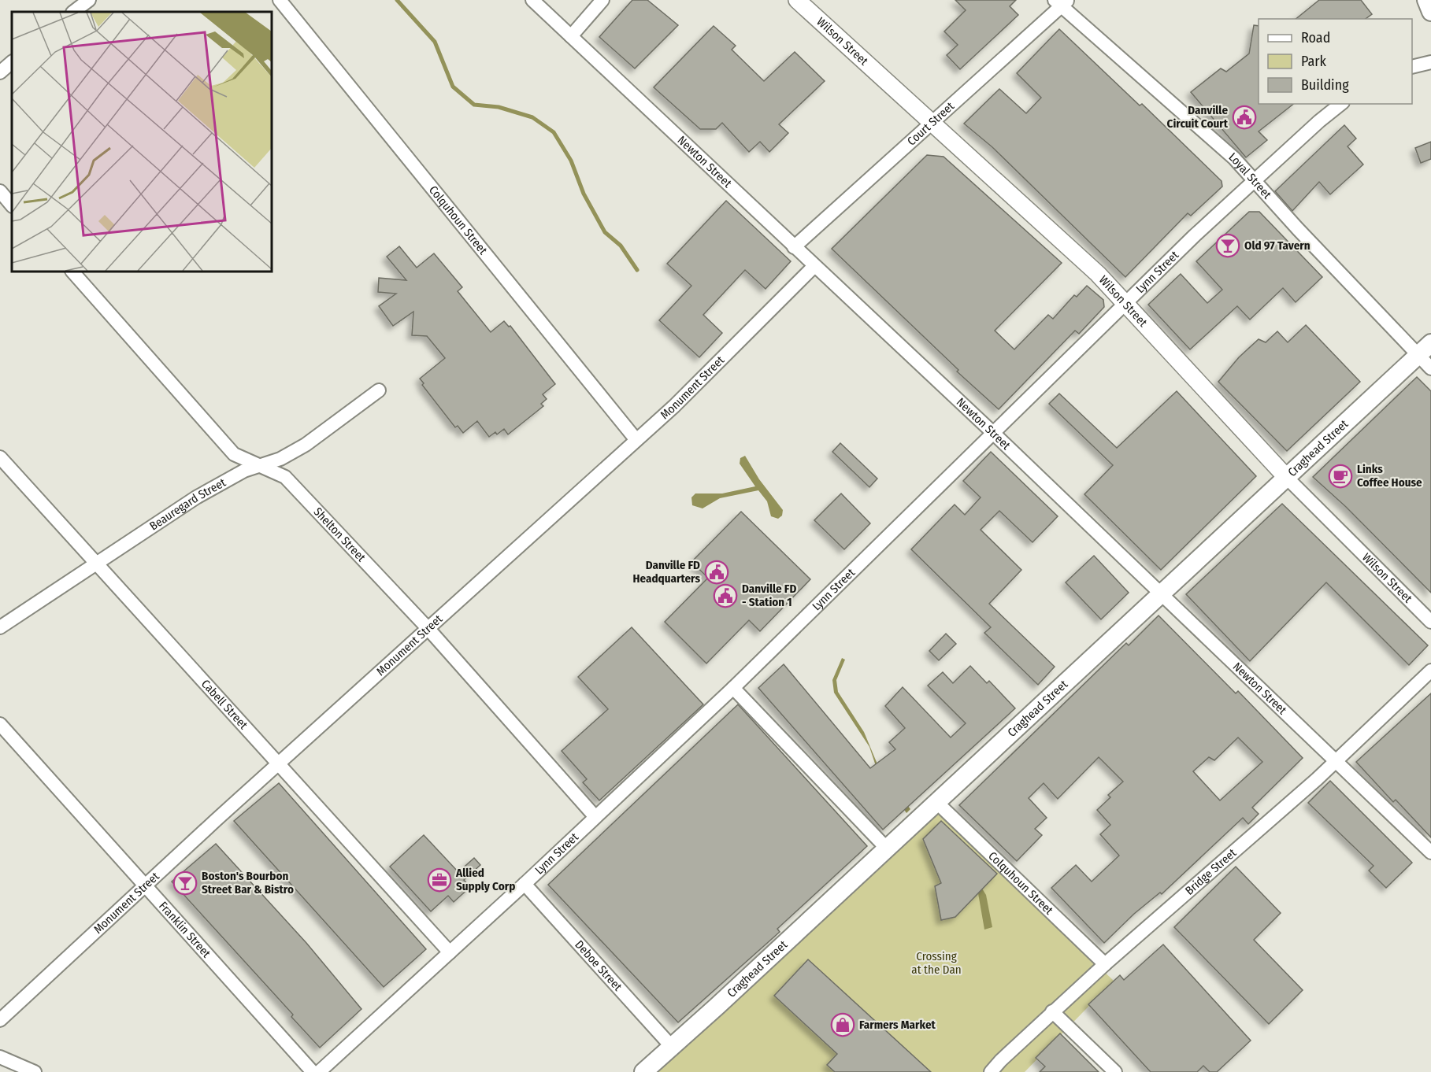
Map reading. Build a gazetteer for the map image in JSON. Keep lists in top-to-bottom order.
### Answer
{
  "streets": {
    "main road": ["Craghead Street"],
    "street": [
      "Wilson Street",
      "Court Street",
      "Newton Street",
      "Loyal Street",
      "Colquhoun Street",
      "Lynn Street",
      "Monument Street",
      "Beauregard Street",
      "Shelton Street",
      "Cabell Street",
      "Bridge Street",
      "Franklin Street",
      "Deboe Street"
    ]
  },
  "crossings": [
    ["Wilson Street", "Court Street"],
    ["Wilson Street", "Lynn Street"],
    ["Wilson Street", "Craghead Street"],
    ["Court Street", "Newton Street"],
    ["Court Street", "Loyal Street"],
    ["Newton Street", "Lynn Street"],
    ["Newton Street", "Monument Street"],
    ["Newton Street", "Craghead Street"],
    ["Newton Street", "Bridge Street"],
    ["Loyal Street", "Lynn Street"],
    ["Loyal Street", "Craghead Street"],
    ["Colquhoun Street", "Monument Street"],
    ["Colquhoun Street", "Craghead Street"],
    ["Colquhoun Street", "Bridge Street"],
    ["Lynn Street", "Shelton Street"],
    ["Lynn Street", "Cabell Street"],
    ["Lynn Street", "Deboe Street"],
    ["Monument Street", "Shelton Street"],
    ["Monument Street", "Cabell Street"],
    ["Monument Street", "Franklin Street"],
    ["Craghead Street", "Deboe Street"],
    ["Beauregard Street", "Shelton Street"],
    ["Beauregard Street", "Cabell Street"]
  ],
  "parks": ["Crossing at the Dan"],
  "places": {
    "public building": ["Danville Circuit Court", "Danville FD Headquarters", "Danville FD - Station 1"],
    "bar": ["Old 97 Tavern", "Boston's Bourbon Street Bar & Bistro"],
    "cafe": ["Links Coffee House"],
    "office": ["Allied Supply Corp"],
    "shop": ["Farmers Market"]
  },
  "legend": ["Road", "Park", "Building"]
}
